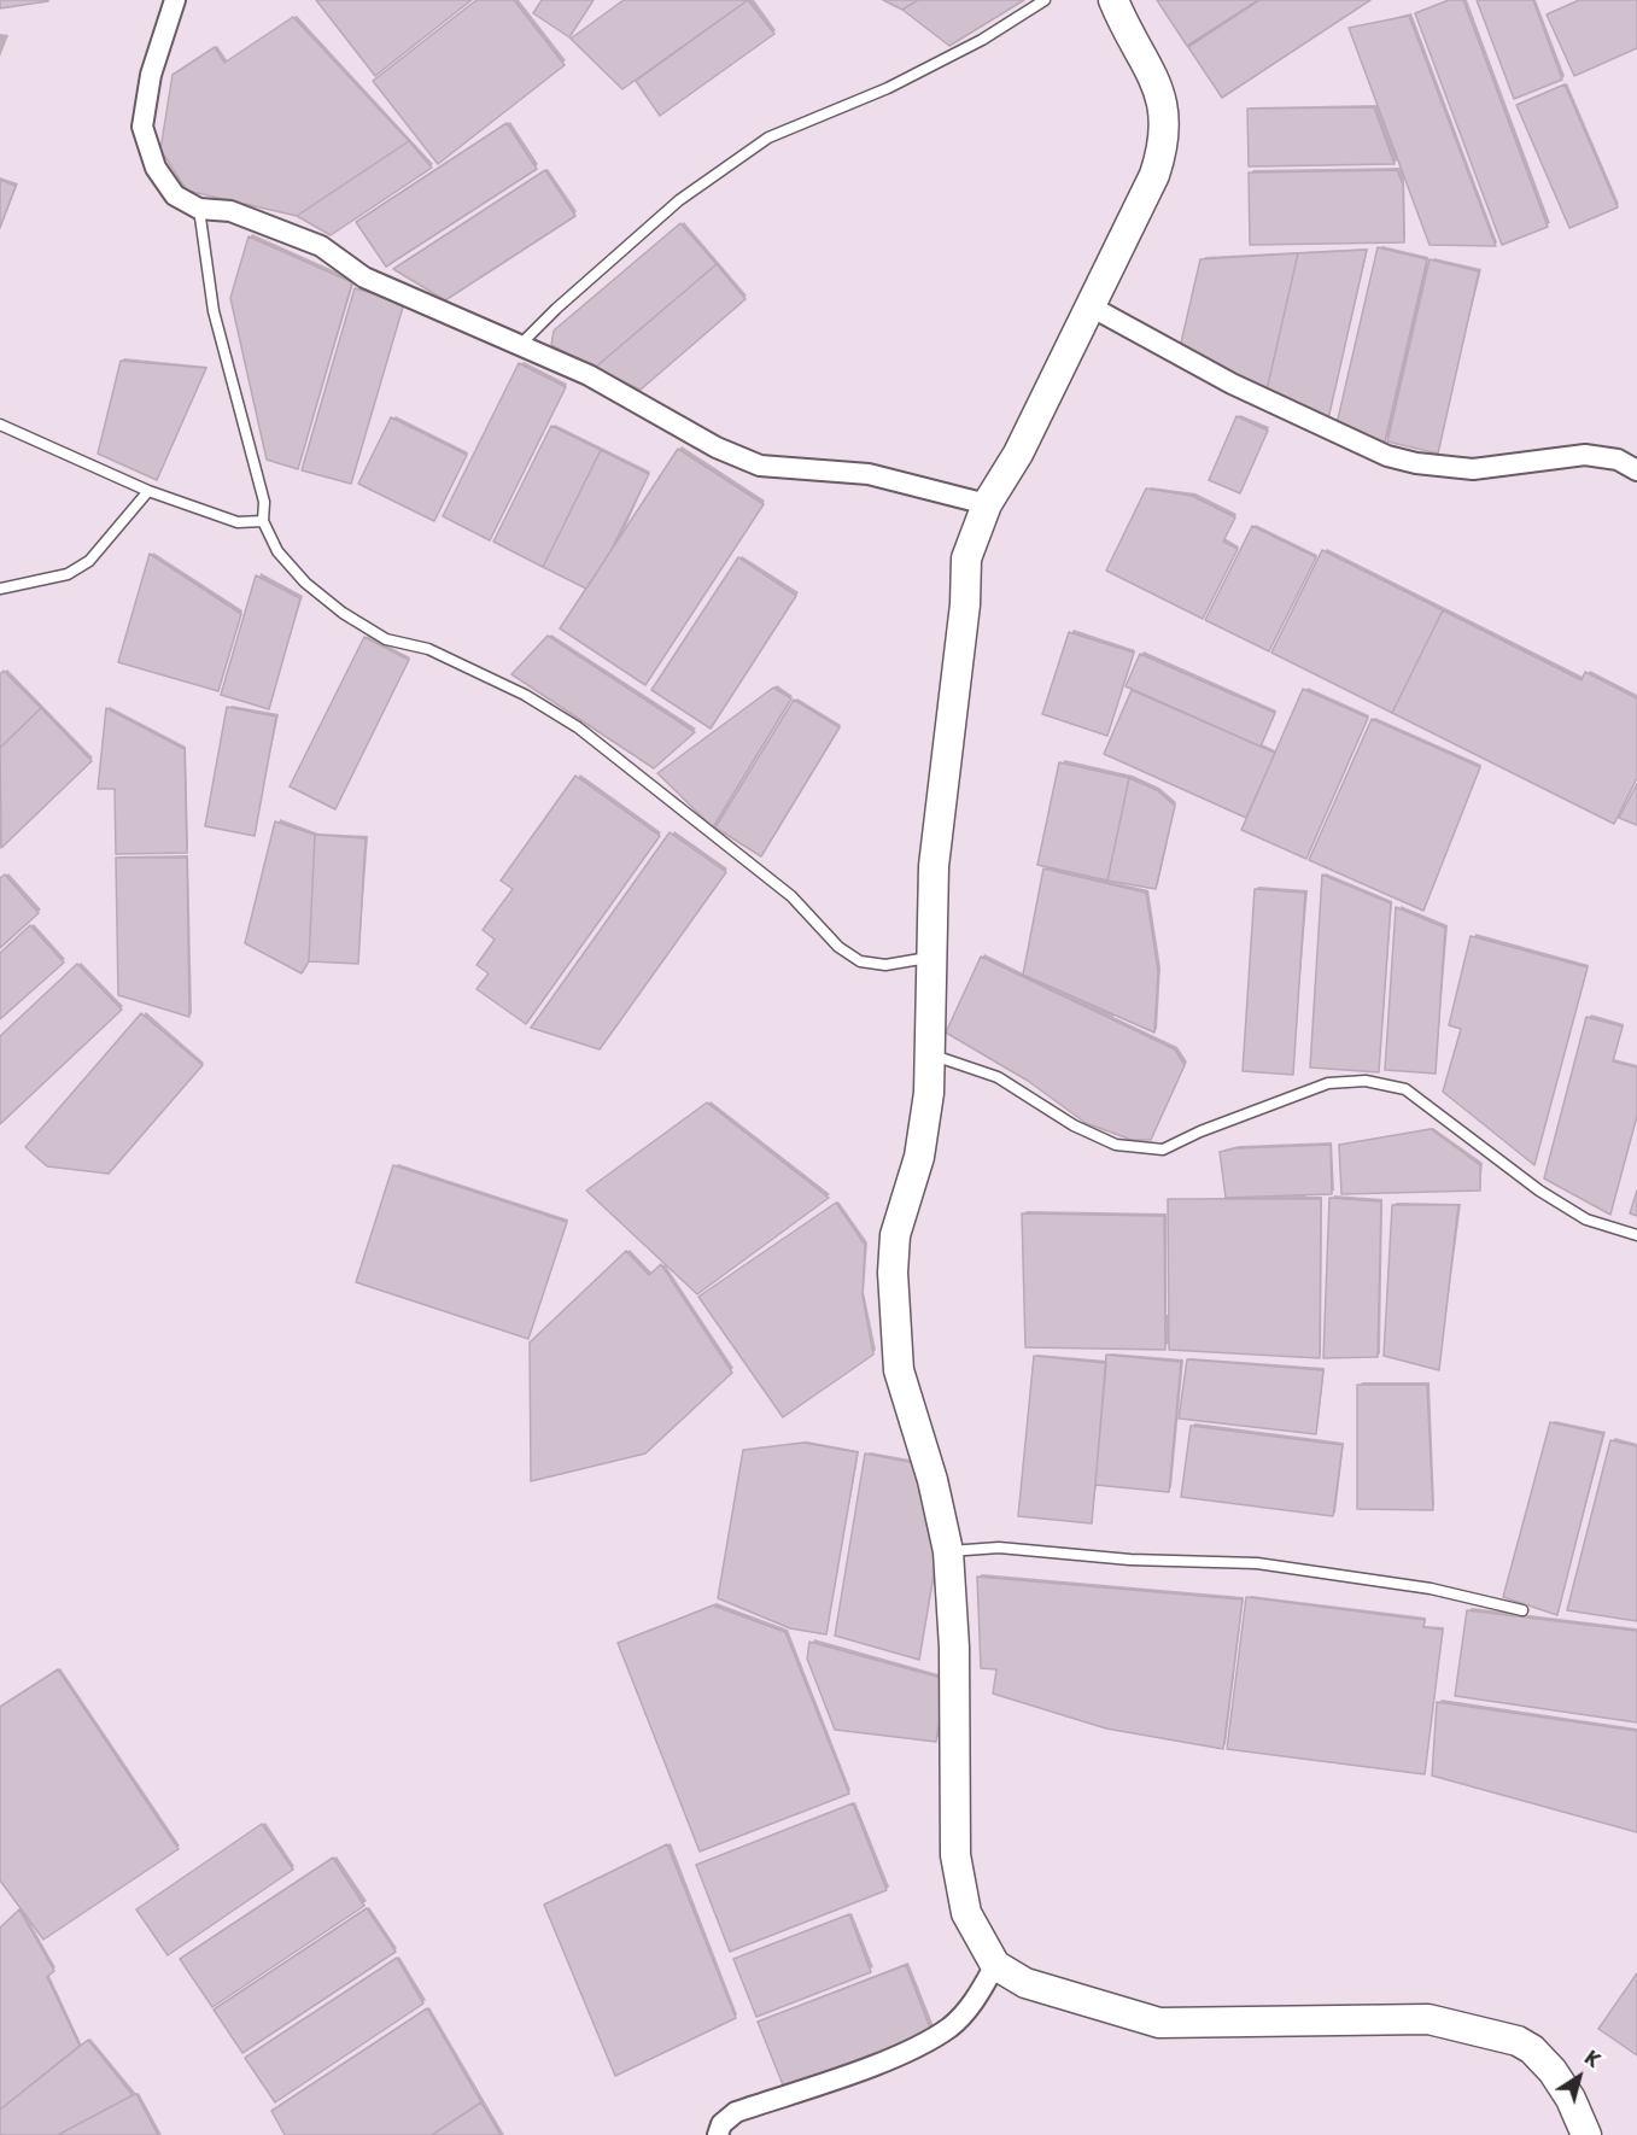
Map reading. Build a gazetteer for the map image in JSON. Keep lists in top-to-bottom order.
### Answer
{
  "north": "top right"
}
